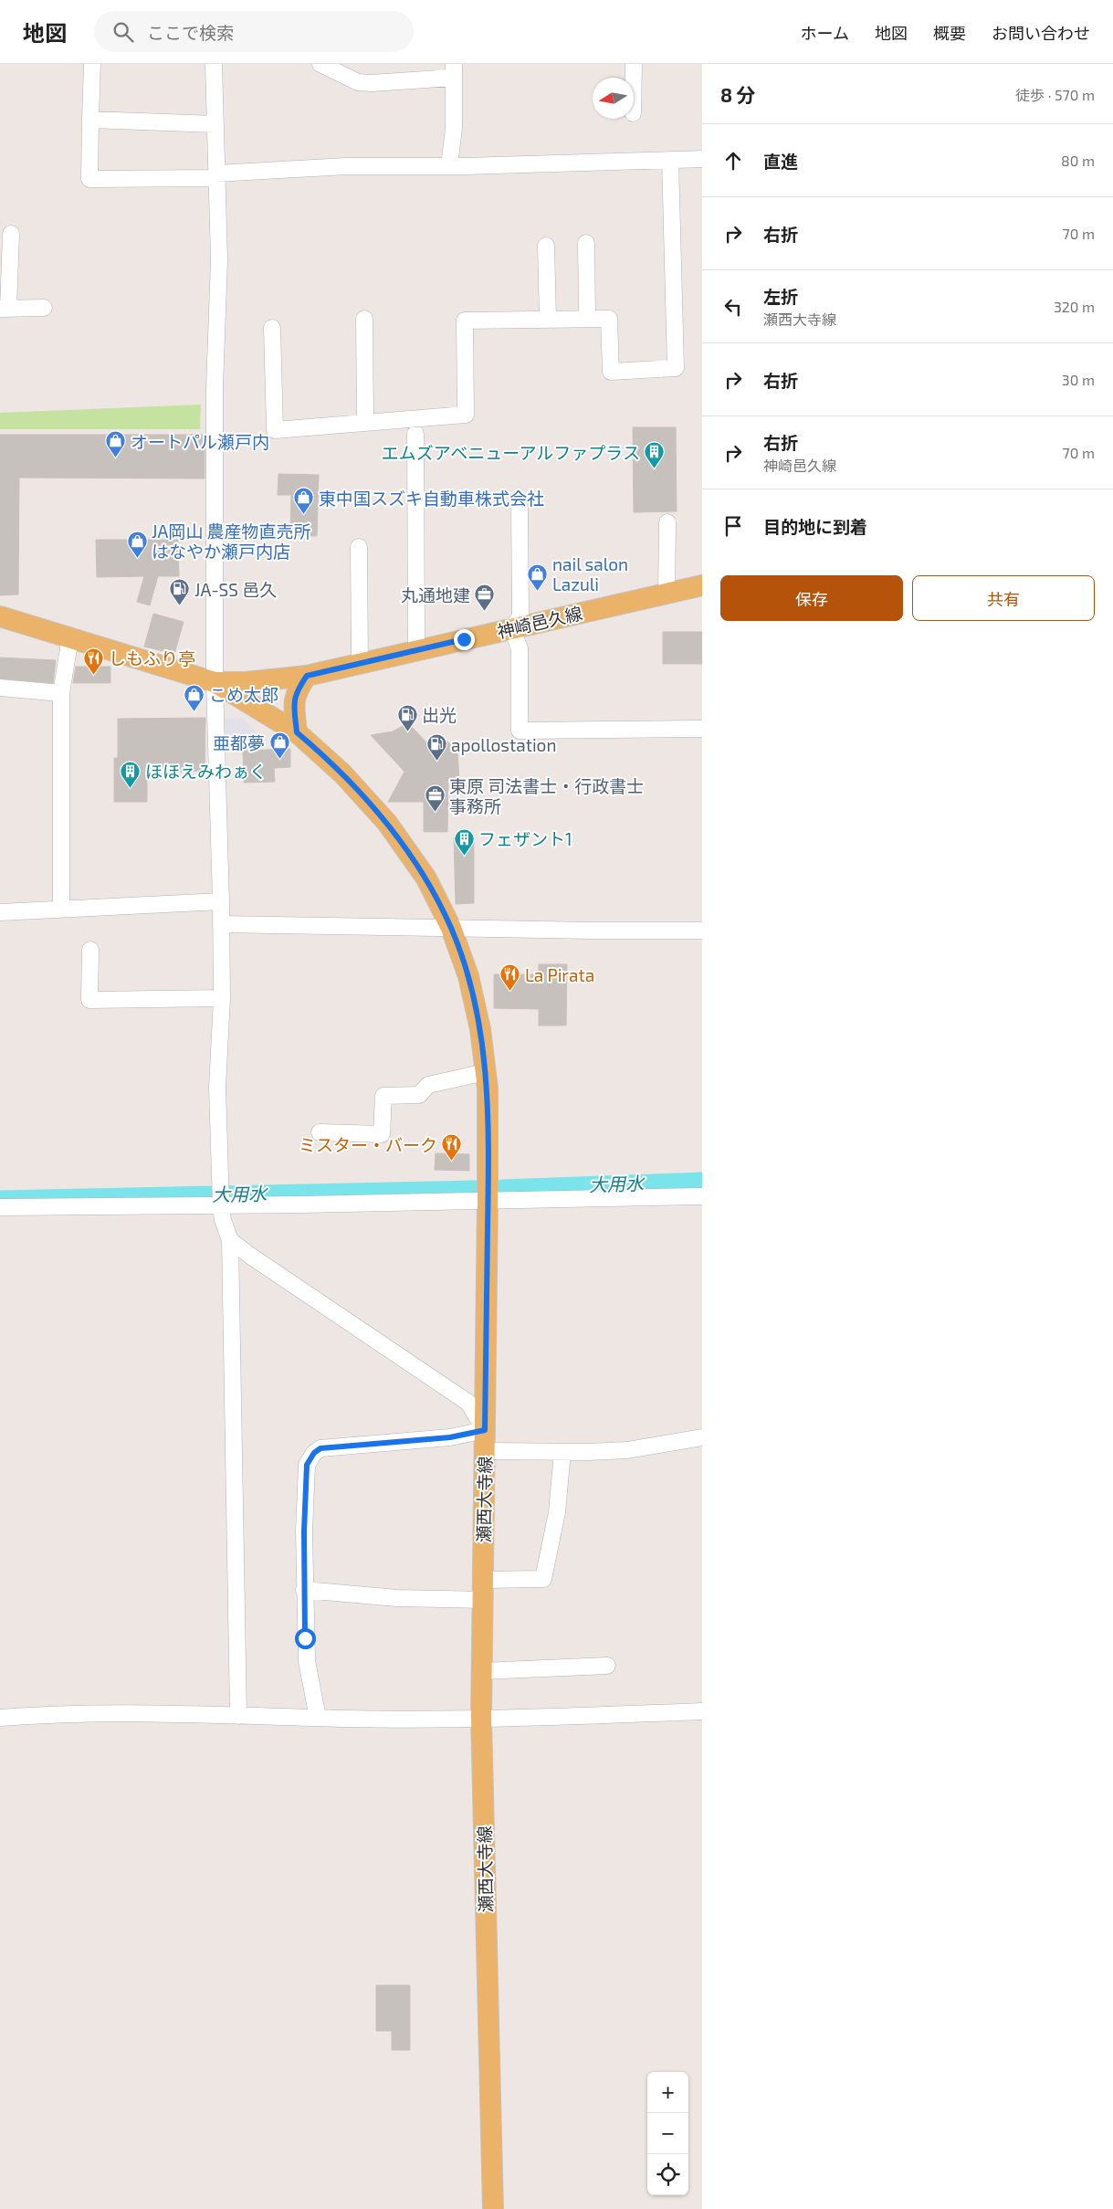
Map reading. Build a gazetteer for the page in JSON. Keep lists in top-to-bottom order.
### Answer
{
  "streets": {
    "main road": ["神崎邑久線", "瀬西大寺線"]
  },
  "crossings": [
    ["神崎邑久線", "瀬西大寺線"]
  ],
  "water": ["大用水"],
  "places": {
    "shop": [
      "オートパル瀬戸内",
      "東中国スズキ自動車株式会社",
      "JA岡山 農産物直売所 はなやか瀬戸内店",
      "nail salon Lazuli",
      "こめ太郎",
      "亜都夢"
    ],
    "building": ["エムズアベニューアルファプラス", "ほほえみわぁく", "フェザント1"],
    "fuel station": ["JA-SS 邑久", "出光", "apollostation"],
    "office": ["丸通地建", "東原 司法書士・行政書士 事務所"],
    "restaurant": ["しもふり亭", "La Pirata", "ミスター・バーク"]
  },
  "north": "left",
  "page": {
    "header": "地図",
    "search": "ここで検索",
    "nav": [
      "ホーム",
      "地図",
      "概要",
      "お問い合わせ"
    ],
    "heading": ["8 分", "徒歩 · 570 m"],
    "list": [
      ["直進", "80 m"],
      ["右折", "70 m"],
      ["左折", "瀬西大寺線", "320 m"],
      ["右折", "30 m"],
      ["右折", "神崎邑久線", "70 m"],
      "目的地に到着"
    ],
    "buttons": ["保存", "共有"],
    "map_buttons": ["+", "−"]
  }
}
